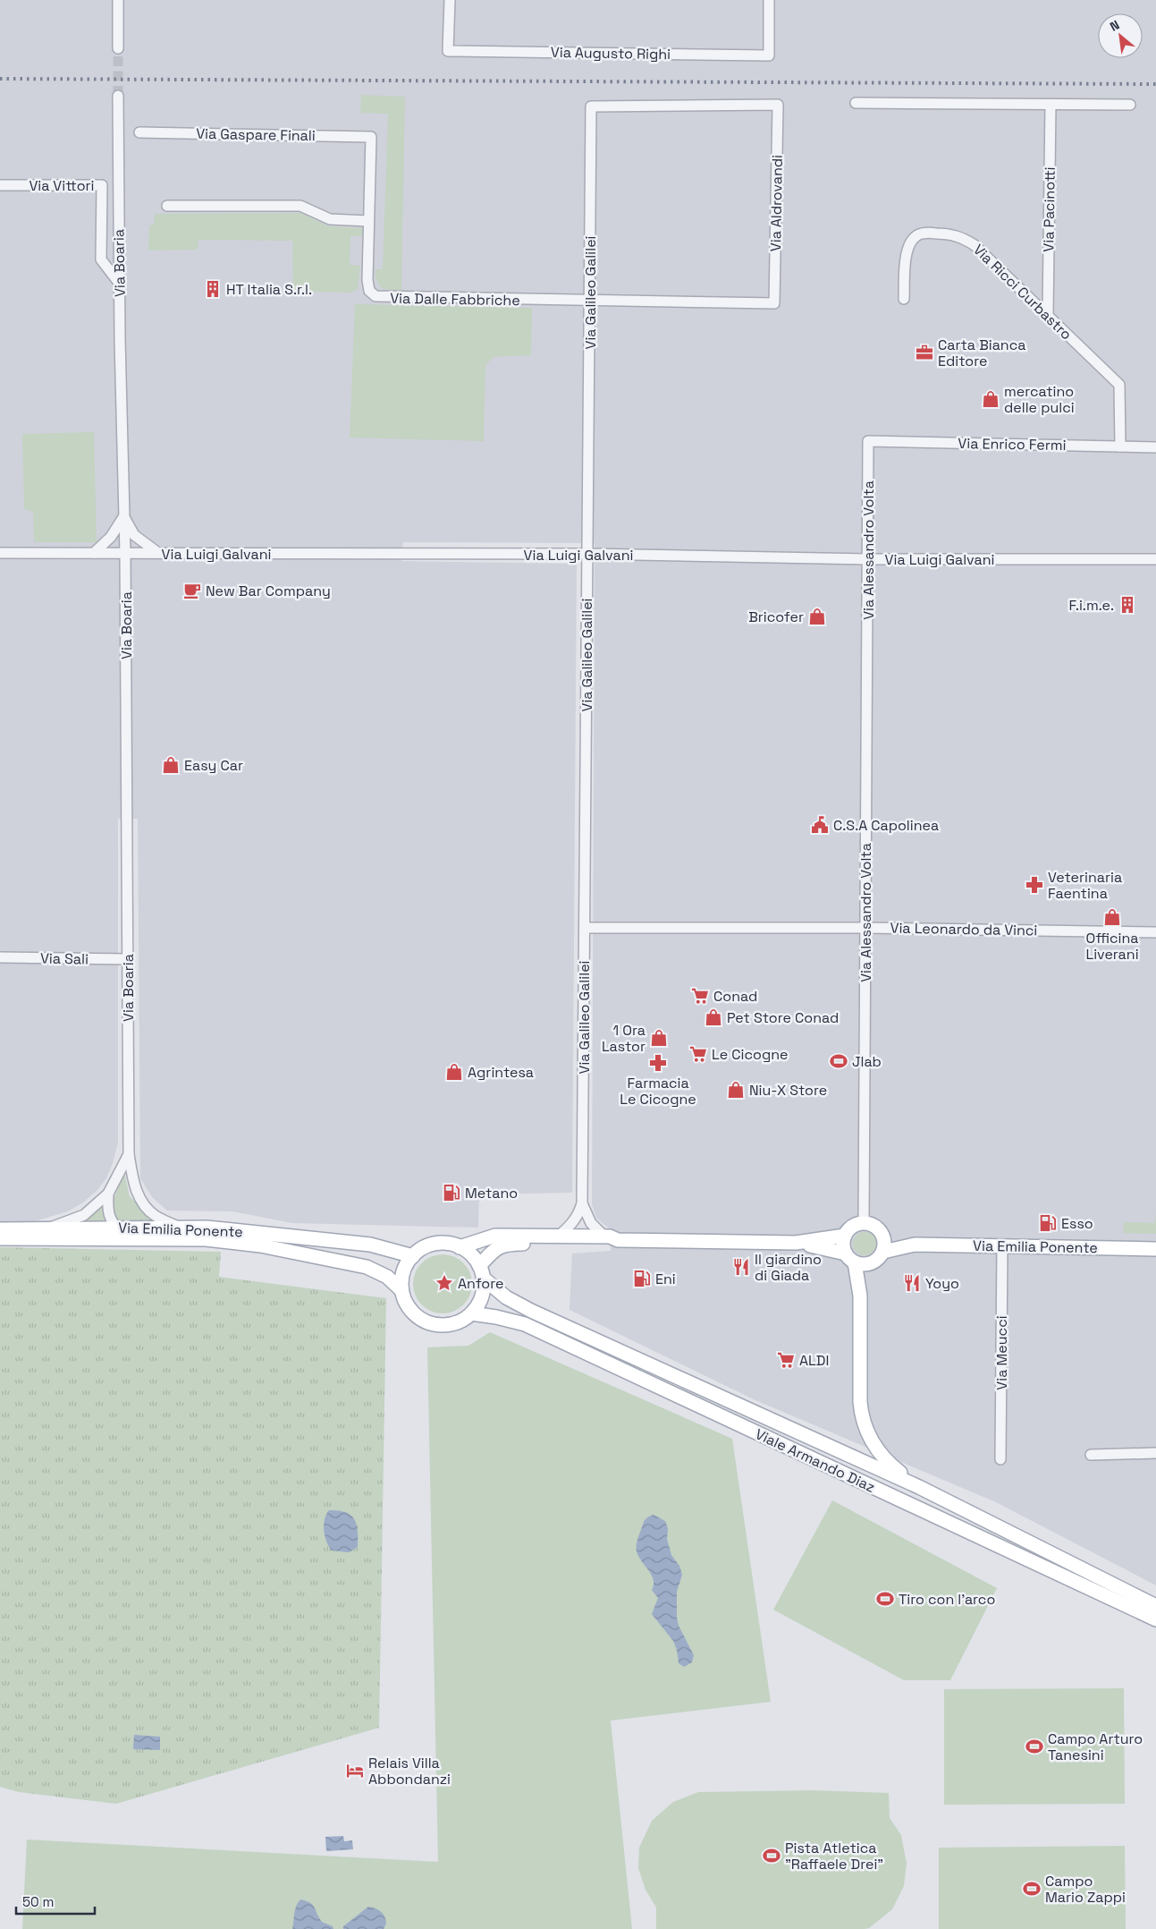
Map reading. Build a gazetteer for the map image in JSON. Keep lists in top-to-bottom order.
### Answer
{
  "streets": {
    "main road": ["Via Emilia Ponente", "Viale Armando Diaz"],
    "street": [
      "Via Augusto Righi",
      "Via Gaspare Finali",
      "Via Vittori",
      "Via Aldrovandi",
      "Via Pacinotti",
      "Via Boaria",
      "Via Ricci Curbastro",
      "Via Galileo Galilei",
      "Via Dalle Fabbriche",
      "Via Enrico Fermi",
      "Via Alessandro Volta",
      "Via Luigi Galvani",
      "Via Leonardo da Vinci",
      "Via Sali",
      "Via Meucci"
    ]
  },
  "crossings": [
    ["Via Gaspare Finali", "Via Dalle Fabbriche"],
    ["Via Vittori", "Via Boaria"],
    ["Via Aldrovandi", "Via Galileo Galilei"],
    ["Via Aldrovandi", "Via Dalle Fabbriche"],
    ["Via Pacinotti", "Via Ricci Curbastro"],
    ["Via Boaria", "Via Luigi Galvani"],
    ["Via Boaria", "Via Sali"],
    ["Via Boaria", "Via Emilia Ponente"],
    ["Via Ricci Curbastro", "Via Enrico Fermi"],
    ["Via Galileo Galilei", "Via Dalle Fabbriche"],
    ["Via Galileo Galilei", "Via Luigi Galvani"],
    ["Via Galileo Galilei", "Via Leonardo da Vinci"],
    ["Via Enrico Fermi", "Via Alessandro Volta"],
    ["Via Alessandro Volta", "Via Luigi Galvani"],
    ["Via Alessandro Volta", "Via Leonardo da Vinci"],
    ["Via Alessandro Volta", "Via Emilia Ponente"],
    ["Via Emilia Ponente", "Via Meucci"],
    ["Via Emilia Ponente", "Viale Armando Diaz"]
  ],
  "places": {
    "building": ["HT Italia S.r.l.", "F.i.m.e."],
    "office": ["Carta Bianca Editore"],
    "shop": [
      "mercatino delle pulci",
      "Bricofer",
      "Easy Car",
      "Officina Liverani",
      "Pet Store Conad",
      "1 Ora Lastor",
      "Agrintesa",
      "Niu-X Store"
    ],
    "cafe": ["New Bar Company"],
    "public building": ["C.S.A Capolinea"],
    "pharmacy": ["Veterinaria Faentina", "Farmacia Le Cicogne"],
    "supermarket": ["Conad", "Le Cicogne", "ALDI"],
    "sports": [
      "Jlab",
      "Tiro con l'arco",
      "Campo Arturo Tanesini",
      "Pista Atletica \"Raffaele Drei\"",
      "Campo Mario Zappi"
    ],
    "fuel station": ["Metano", "Esso", "Eni"],
    "restaurant": ["Il giardino di Giada", "Yoyo"],
    "place": ["Anfore"],
    "hotel": ["Relais Villa Abbondanzi"]
  },
  "scale_bar": "50 m",
  "north": "top left"
}
